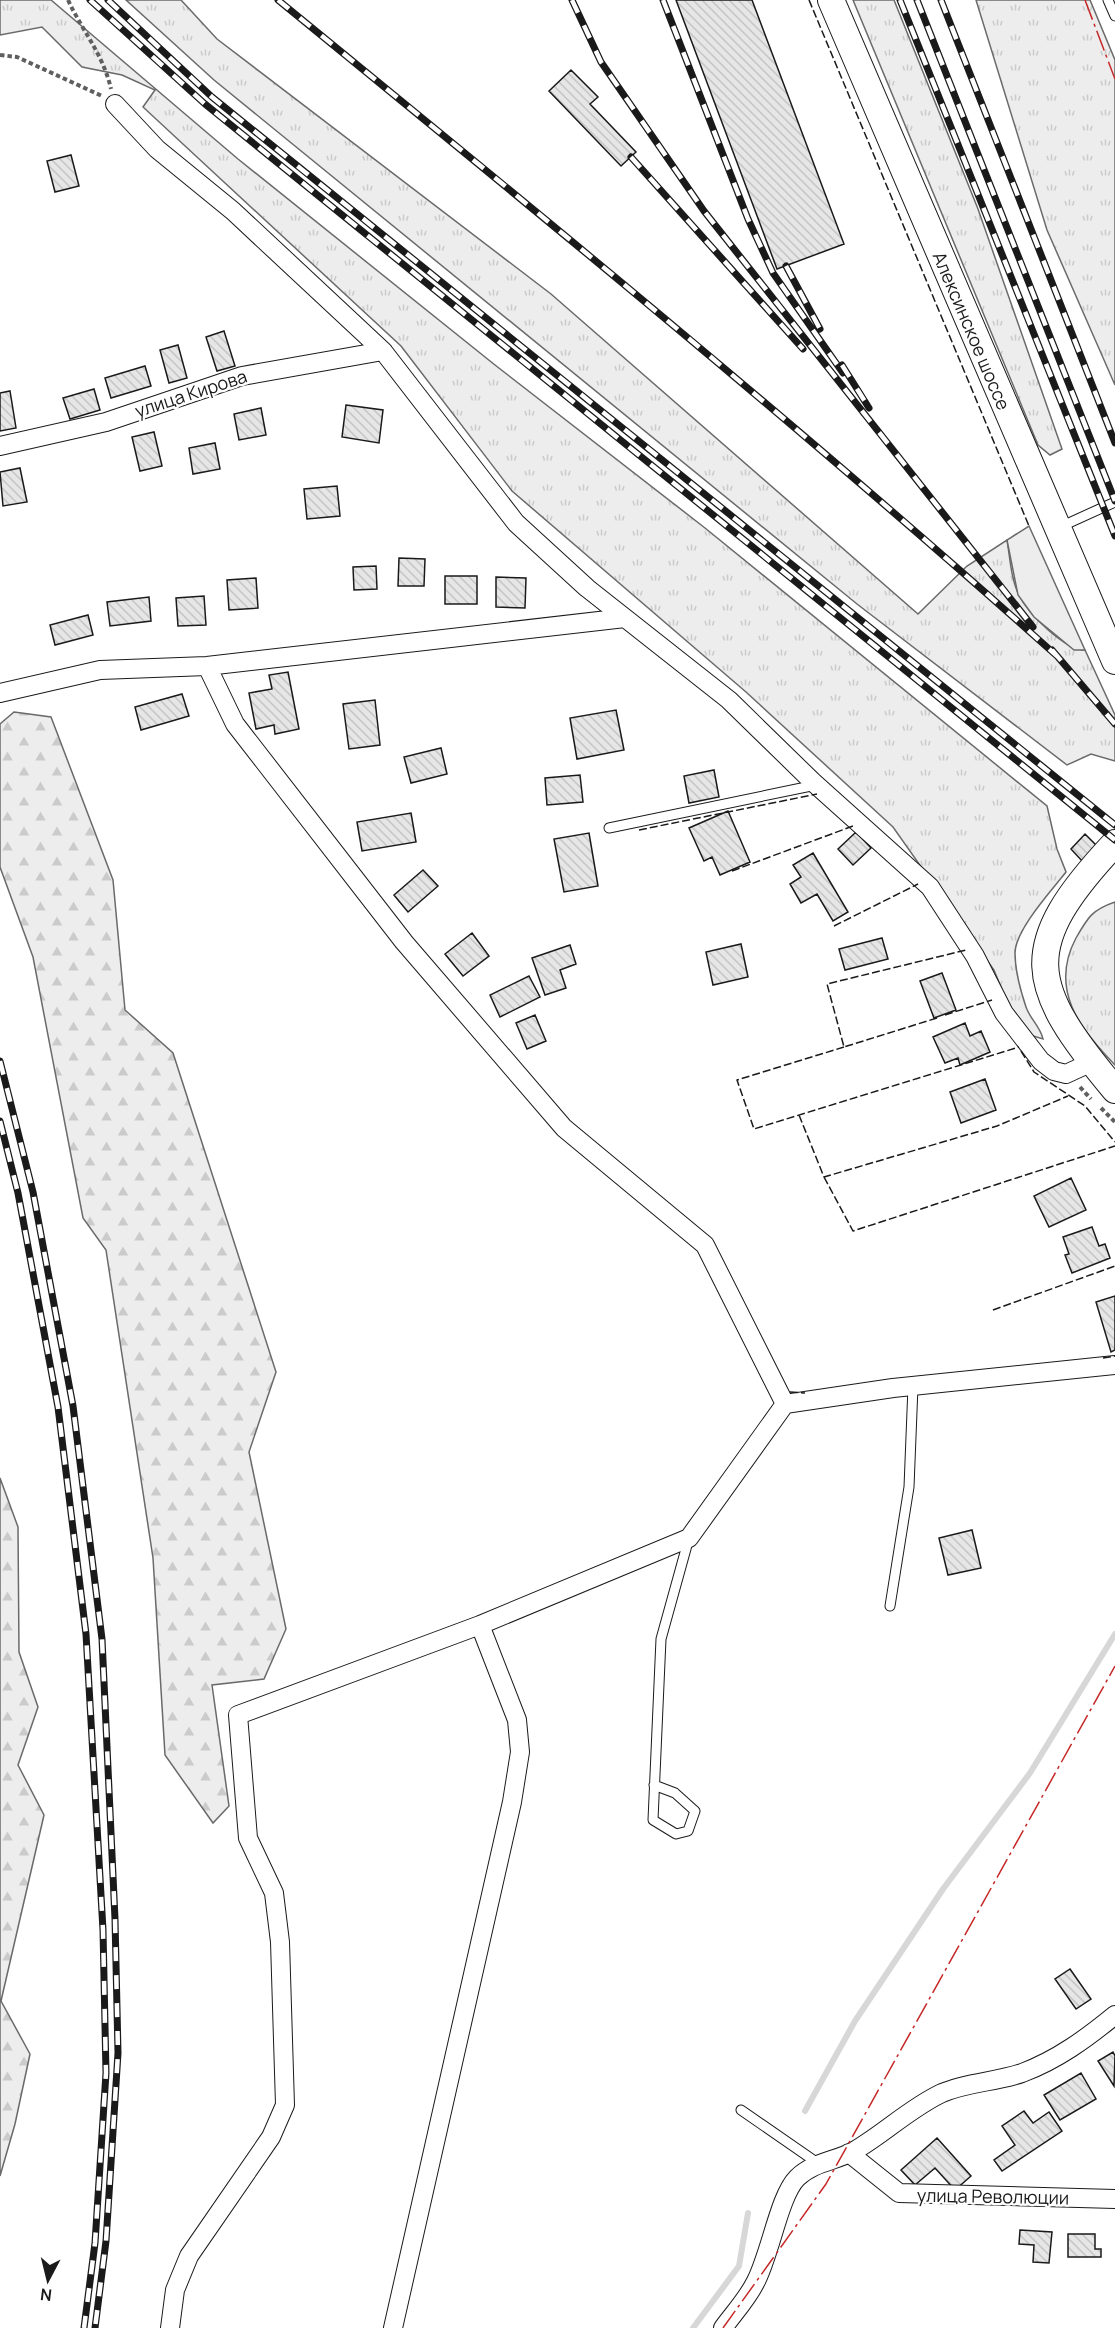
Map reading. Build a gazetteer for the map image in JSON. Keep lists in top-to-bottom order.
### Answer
{
  "streets": {
    "main road": ["Алексинское шоссе"],
    "street": ["улица Кирова", "улица Революции"]
  },
  "north": "bottom"
}
